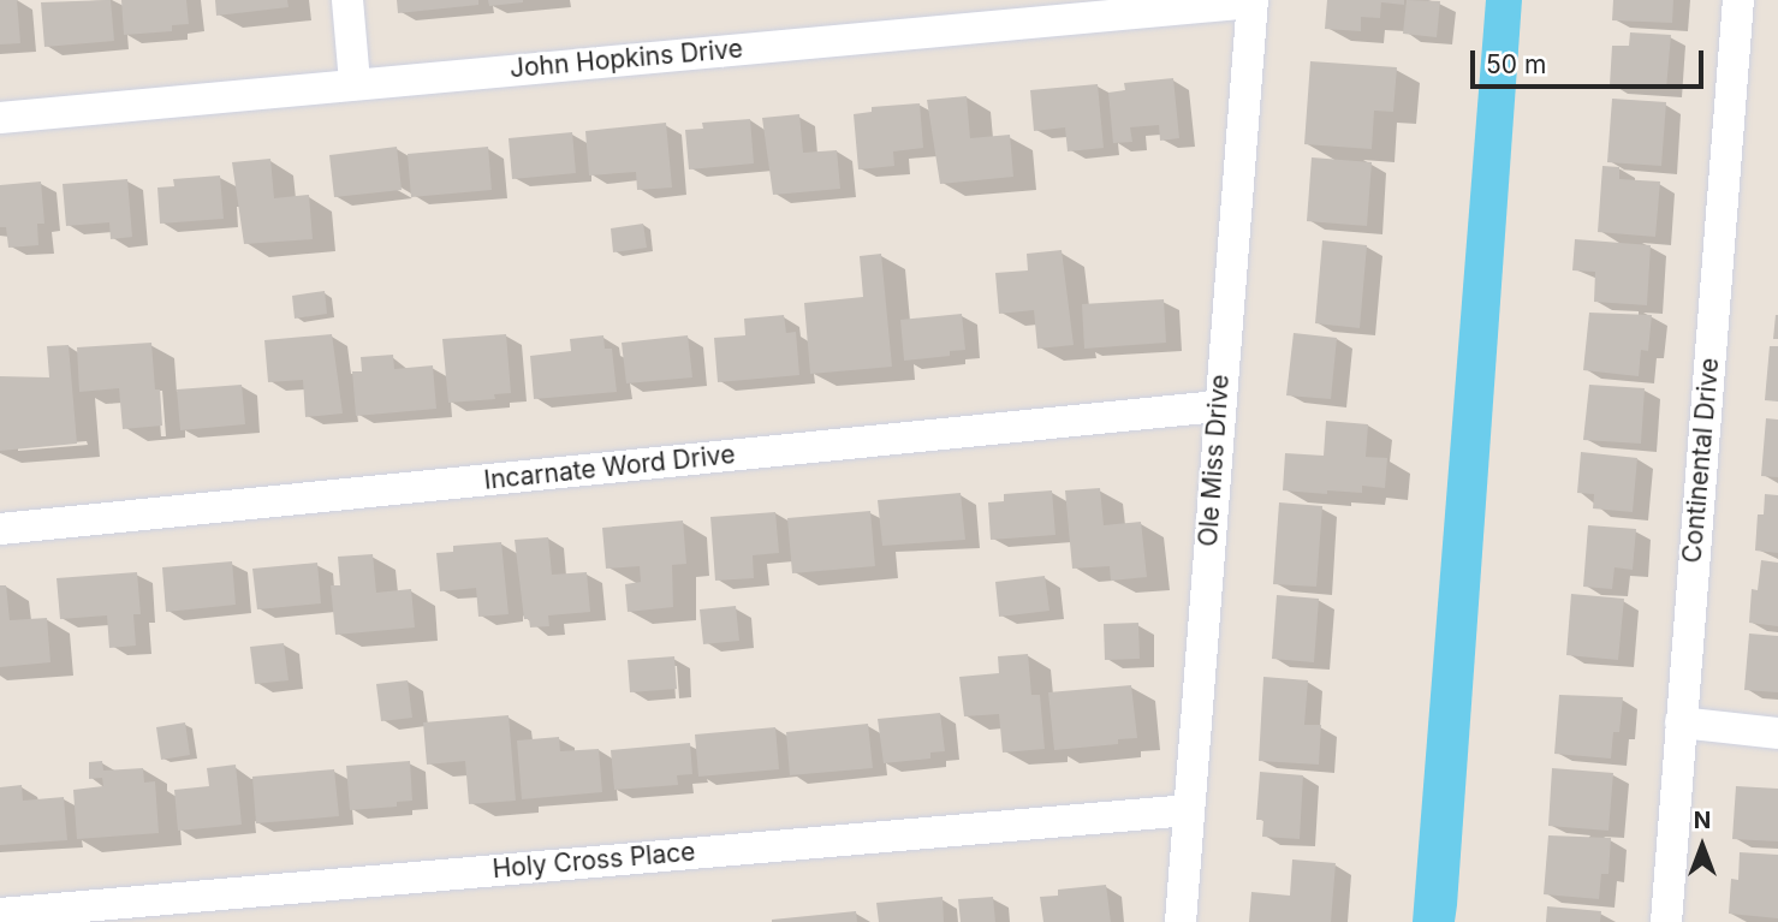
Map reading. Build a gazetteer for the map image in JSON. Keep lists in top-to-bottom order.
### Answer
{
  "streets": {
    "street": [
      "John Hopkins Drive",
      "Ole Miss Drive",
      "Continental Drive",
      "Incarnate Word Drive",
      "Holy Cross Place"
    ]
  },
  "crossings": [
    ["John Hopkins Drive", "Ole Miss Drive"],
    ["Ole Miss Drive", "Incarnate Word Drive"],
    ["Ole Miss Drive", "Holy Cross Place"]
  ],
  "scale_bar": "50 m",
  "north": "top"
}
